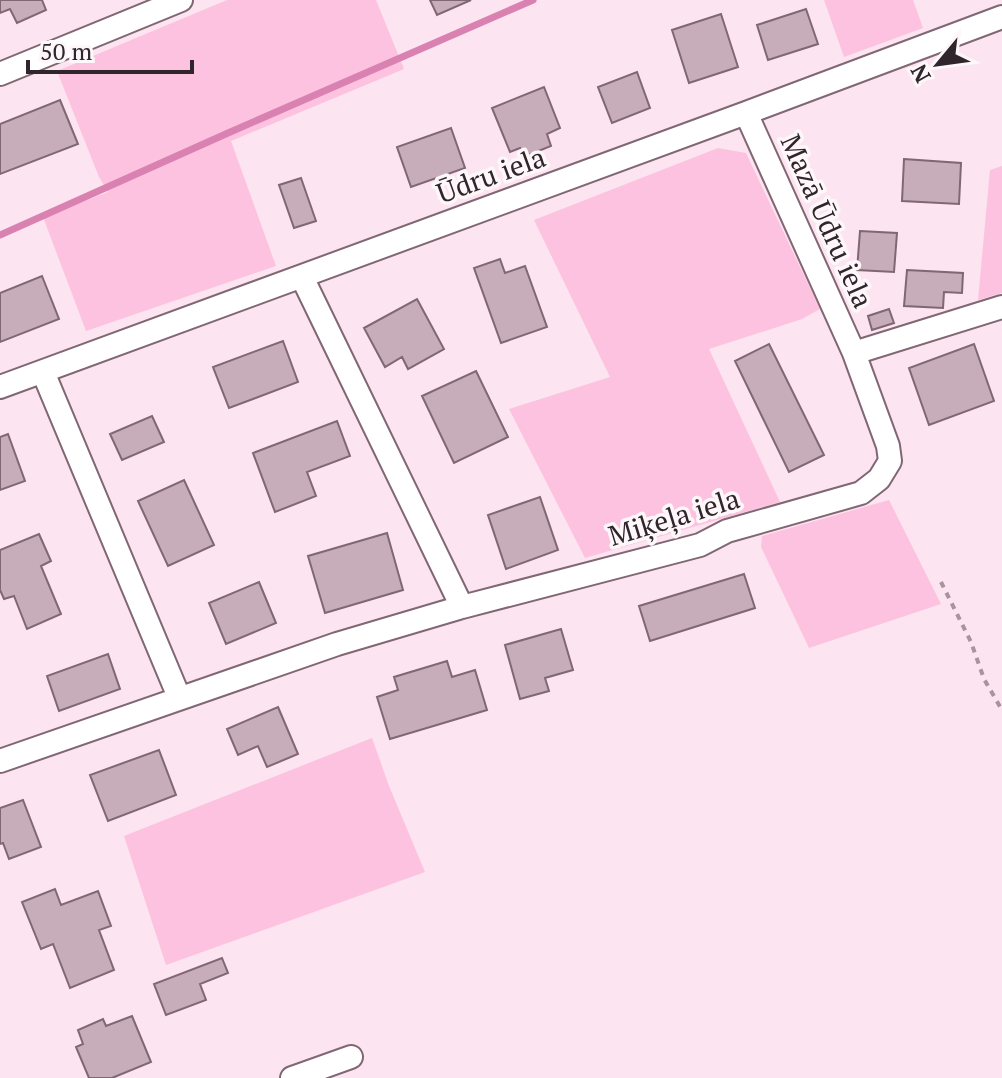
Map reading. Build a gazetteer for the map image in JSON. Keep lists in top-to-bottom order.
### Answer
{
  "streets": {
    "street": ["Ūdru iela", "Mazā Ūdru iela", "Miķeļa iela"]
  },
  "crossings": [
    ["Ūdru iela", "Mazā Ūdru iela"],
    ["Mazā Ūdru iela", "Miķeļa iela"]
  ],
  "scale_bar": "50 m",
  "north": "bottom left"
}
